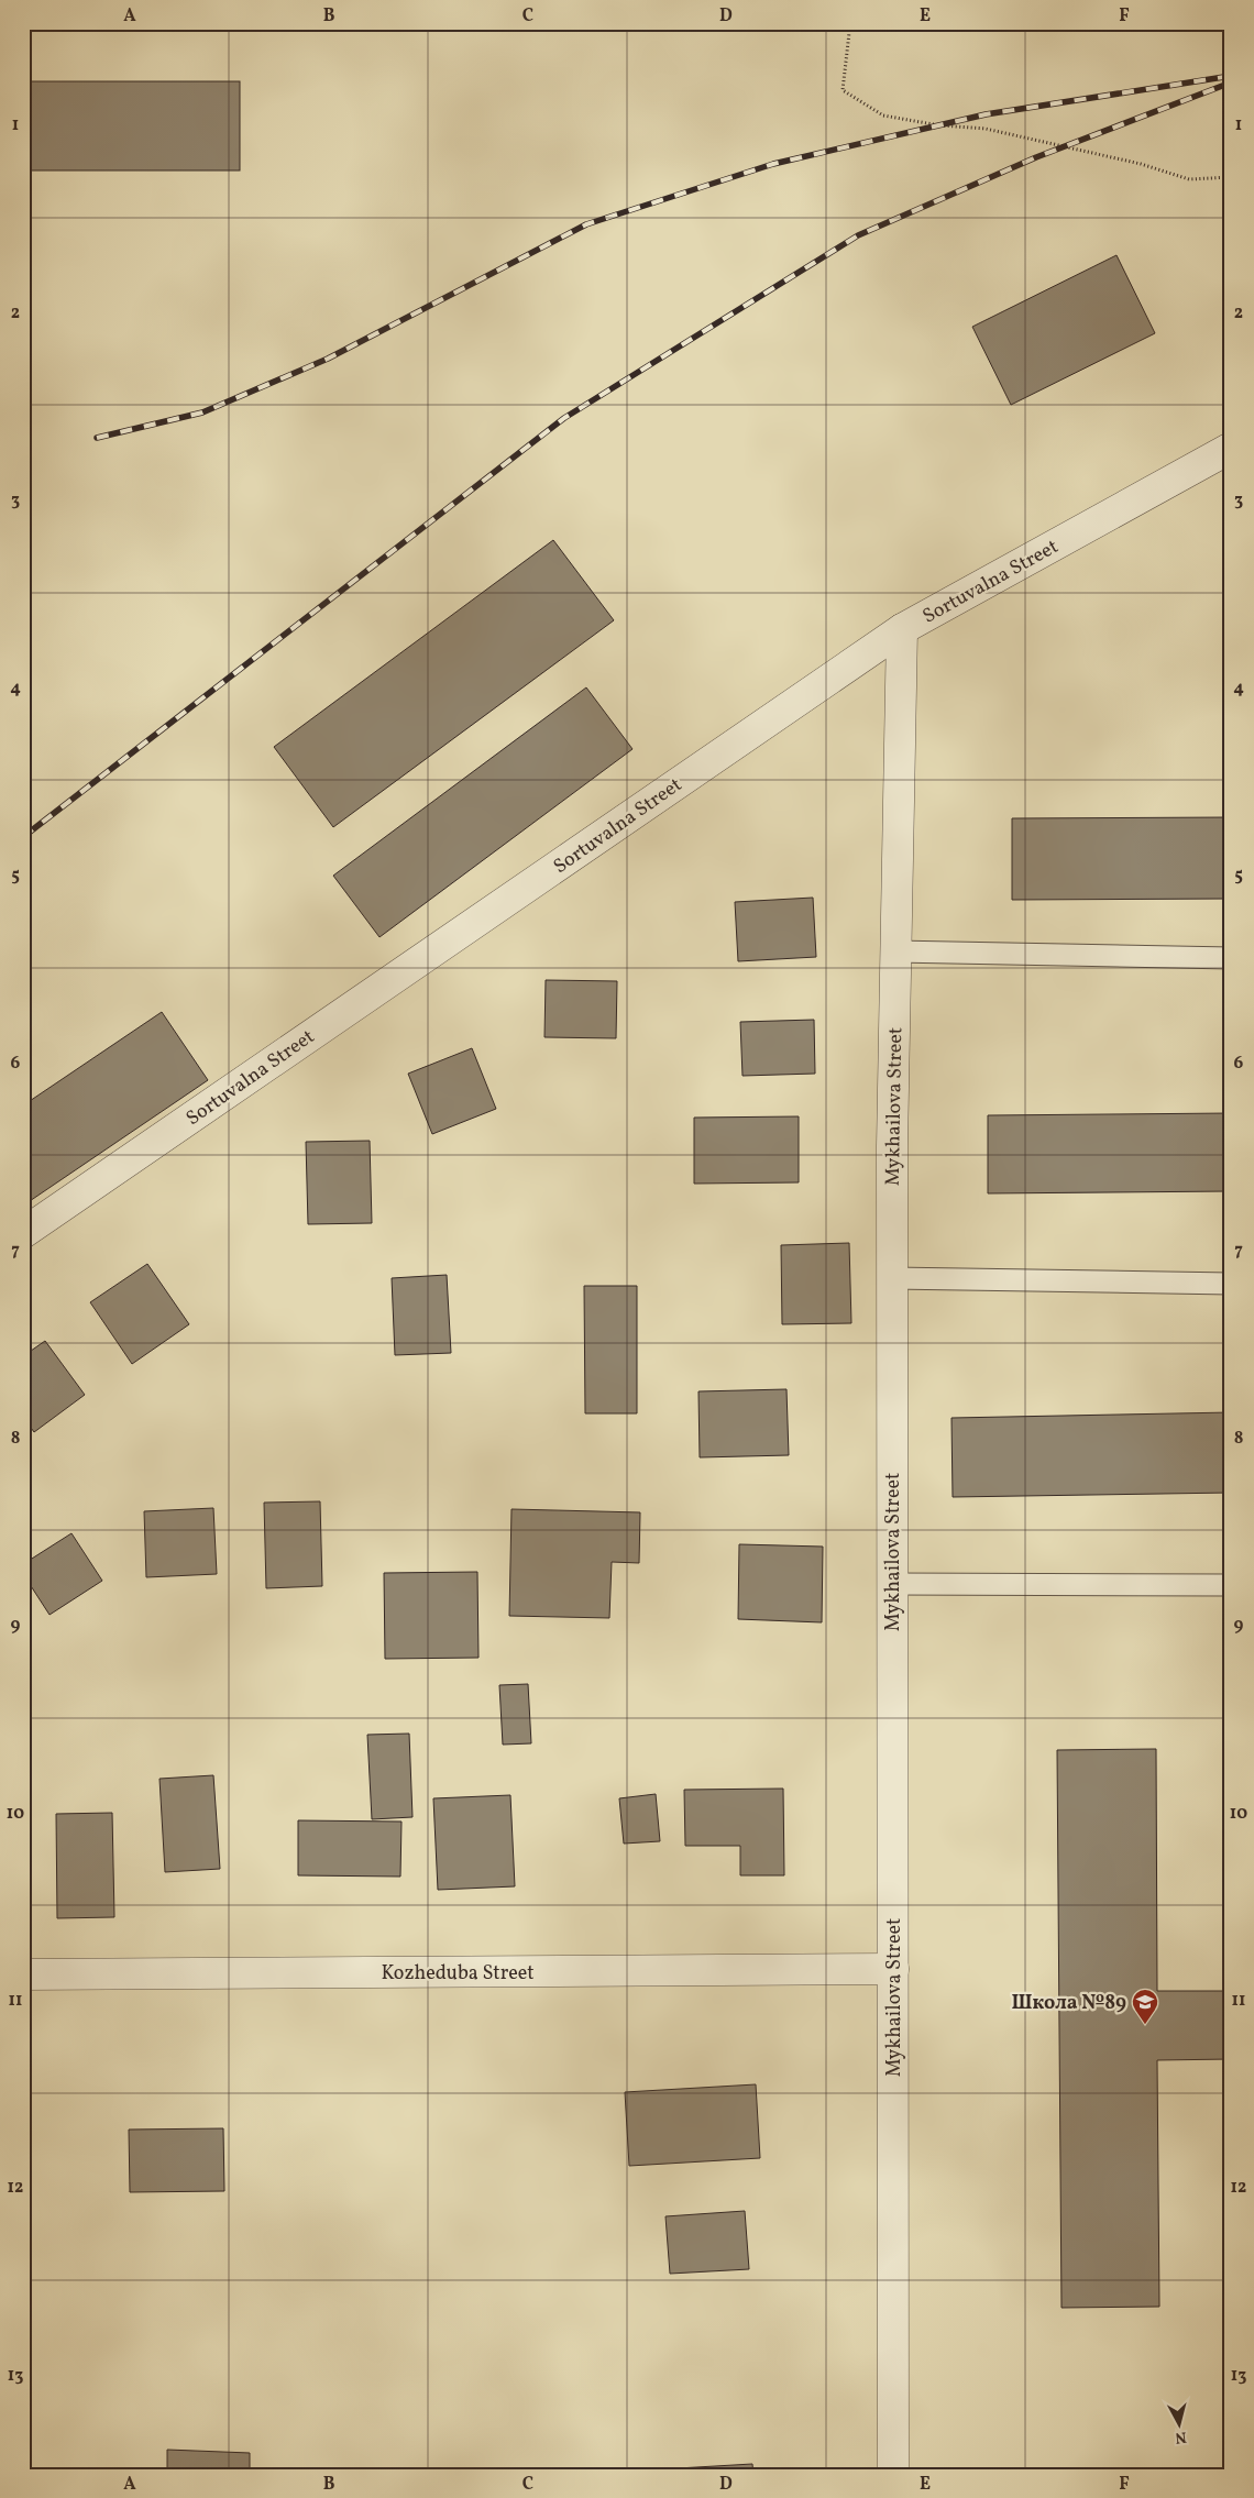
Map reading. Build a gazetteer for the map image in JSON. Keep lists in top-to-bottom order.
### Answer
{
  "streets": {
    "street": ["Sortuvalna Street", "Mykhailova Street", "Kozheduba Street"]
  },
  "crossings": [
    ["Sortuvalna Street", "Mykhailova Street"],
    ["Mykhailova Street", "Kozheduba Street"]
  ],
  "places": {
    "school or university": ["Школа №89"]
  },
  "north": "bottom",
  "grid": {
    "columns": [
      "A",
      "B",
      "C",
      "D",
      "E",
      "F"
    ],
    "rows": [
      "1",
      "2",
      "3",
      "4",
      "5",
      "6",
      "7",
      "8",
      "9",
      "10",
      "11",
      "12",
      "13"
    ]
  }
}
